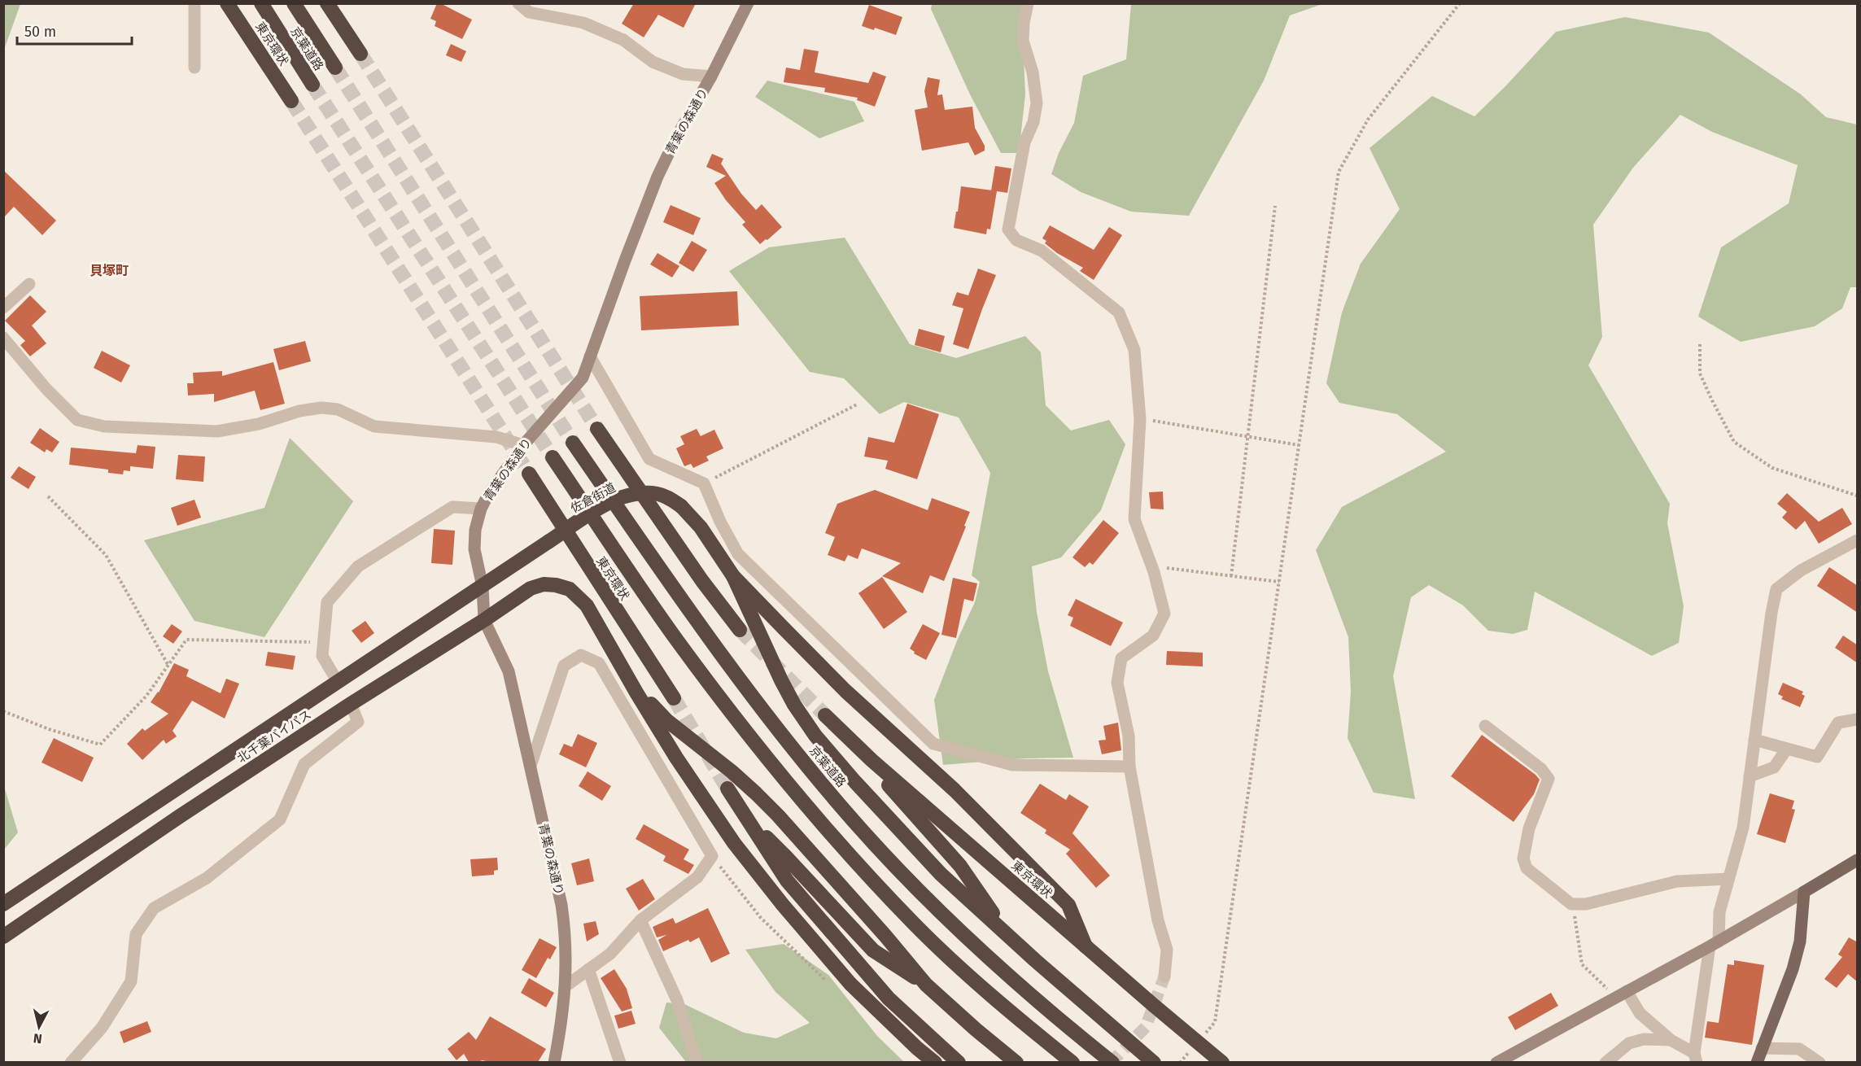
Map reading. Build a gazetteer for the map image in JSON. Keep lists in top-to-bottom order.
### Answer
{
  "streets": {
    "highway": [
      "東京環状",
      "京葉道路",
      "佐倉街道",
      "北千葉バイパス"
    ],
    "street": ["青葉の森通り"]
  },
  "crossings": [
    ["青葉の森通り", "北千葉バイパス"],
    ["佐倉街道", "北千葉バイパス"]
  ],
  "districts": ["貝塚町"],
  "scale_bar": "50 m",
  "north": "bottom"
}
